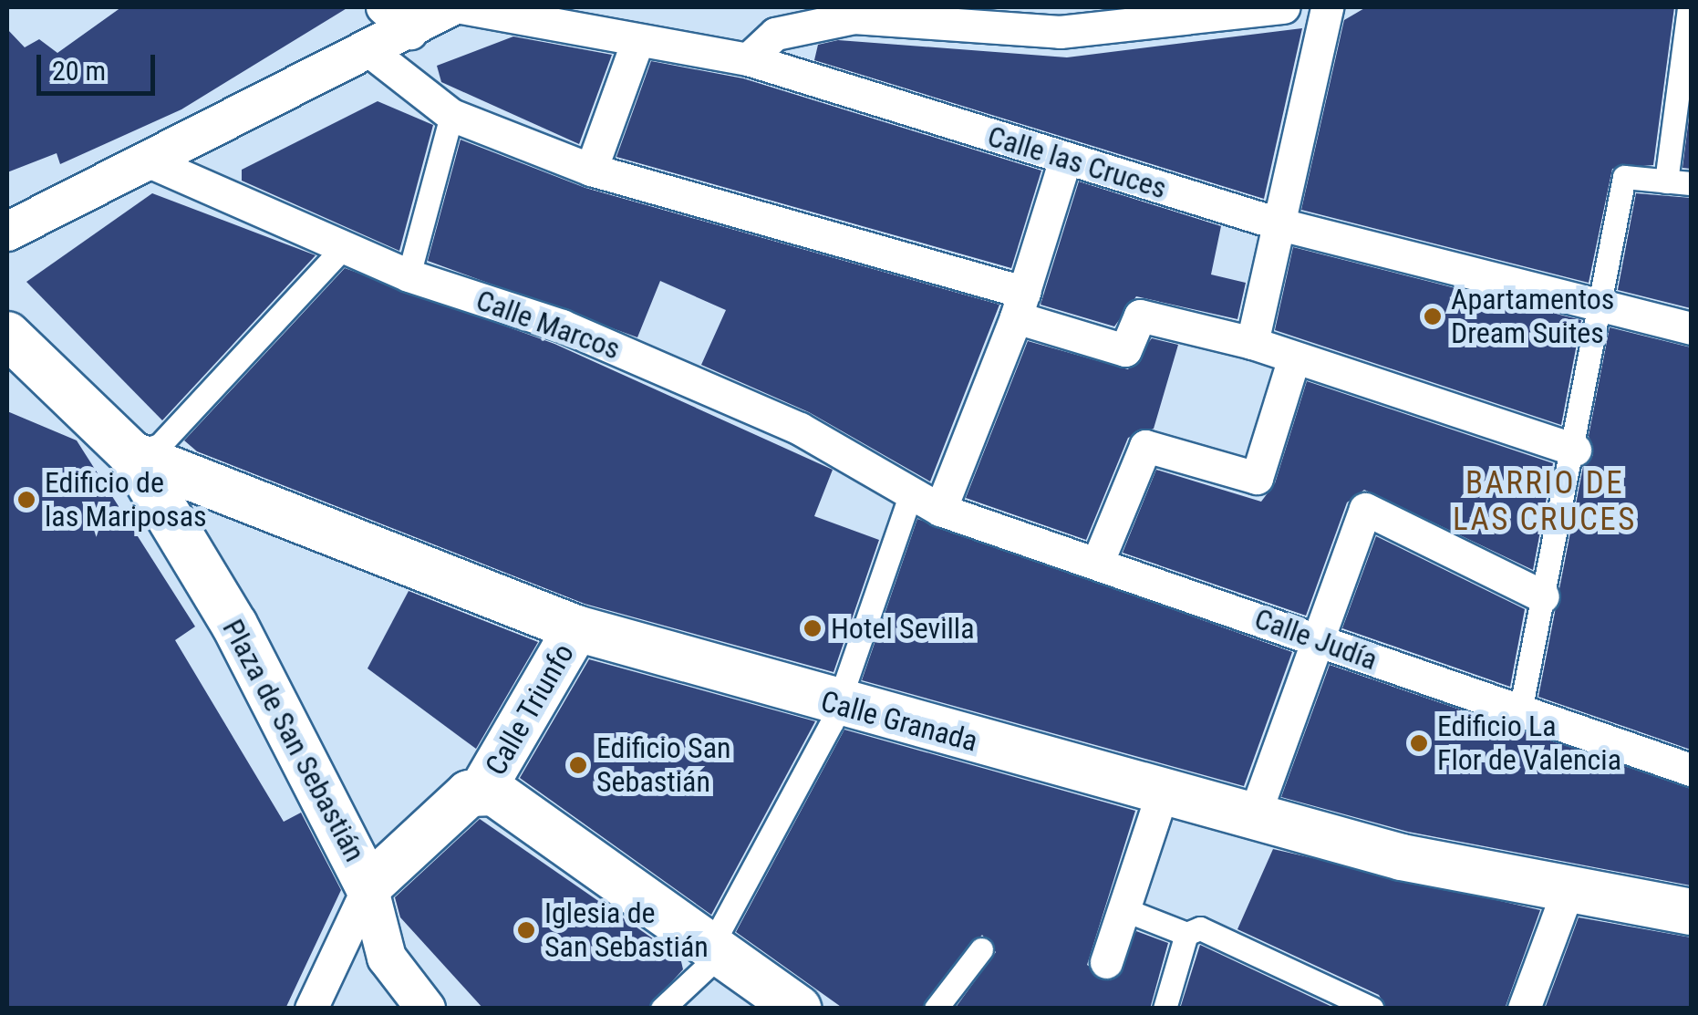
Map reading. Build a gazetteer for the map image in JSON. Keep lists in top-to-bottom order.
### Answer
{
  "streets": {
    "main road": ["Calle Triunfo", "Calle Granada", "Plaza de San Sebastián"],
    "street": ["Calle las Cruces", "Calle Marcos", "Calle Judía"]
  },
  "crossings": [
    ["Calle Marcos", "Calle Judía"],
    ["Calle Triunfo", "Calle Granada"],
    ["Calle Triunfo", "Plaza de San Sebastián"],
    ["Calle Granada", "Plaza de San Sebastián"]
  ],
  "districts": ["BARRIO DE LAS CRUCES"],
  "places": [
    "Apartamentos Dream Suites",
    "Edificio de las Mariposas",
    "Hotel Sevilla",
    "Edificio La Flor de Valencia",
    "Edificio San Sebastián",
    "Iglesia de San Sebastián"
  ],
  "scale_bar": "20 m"
}
